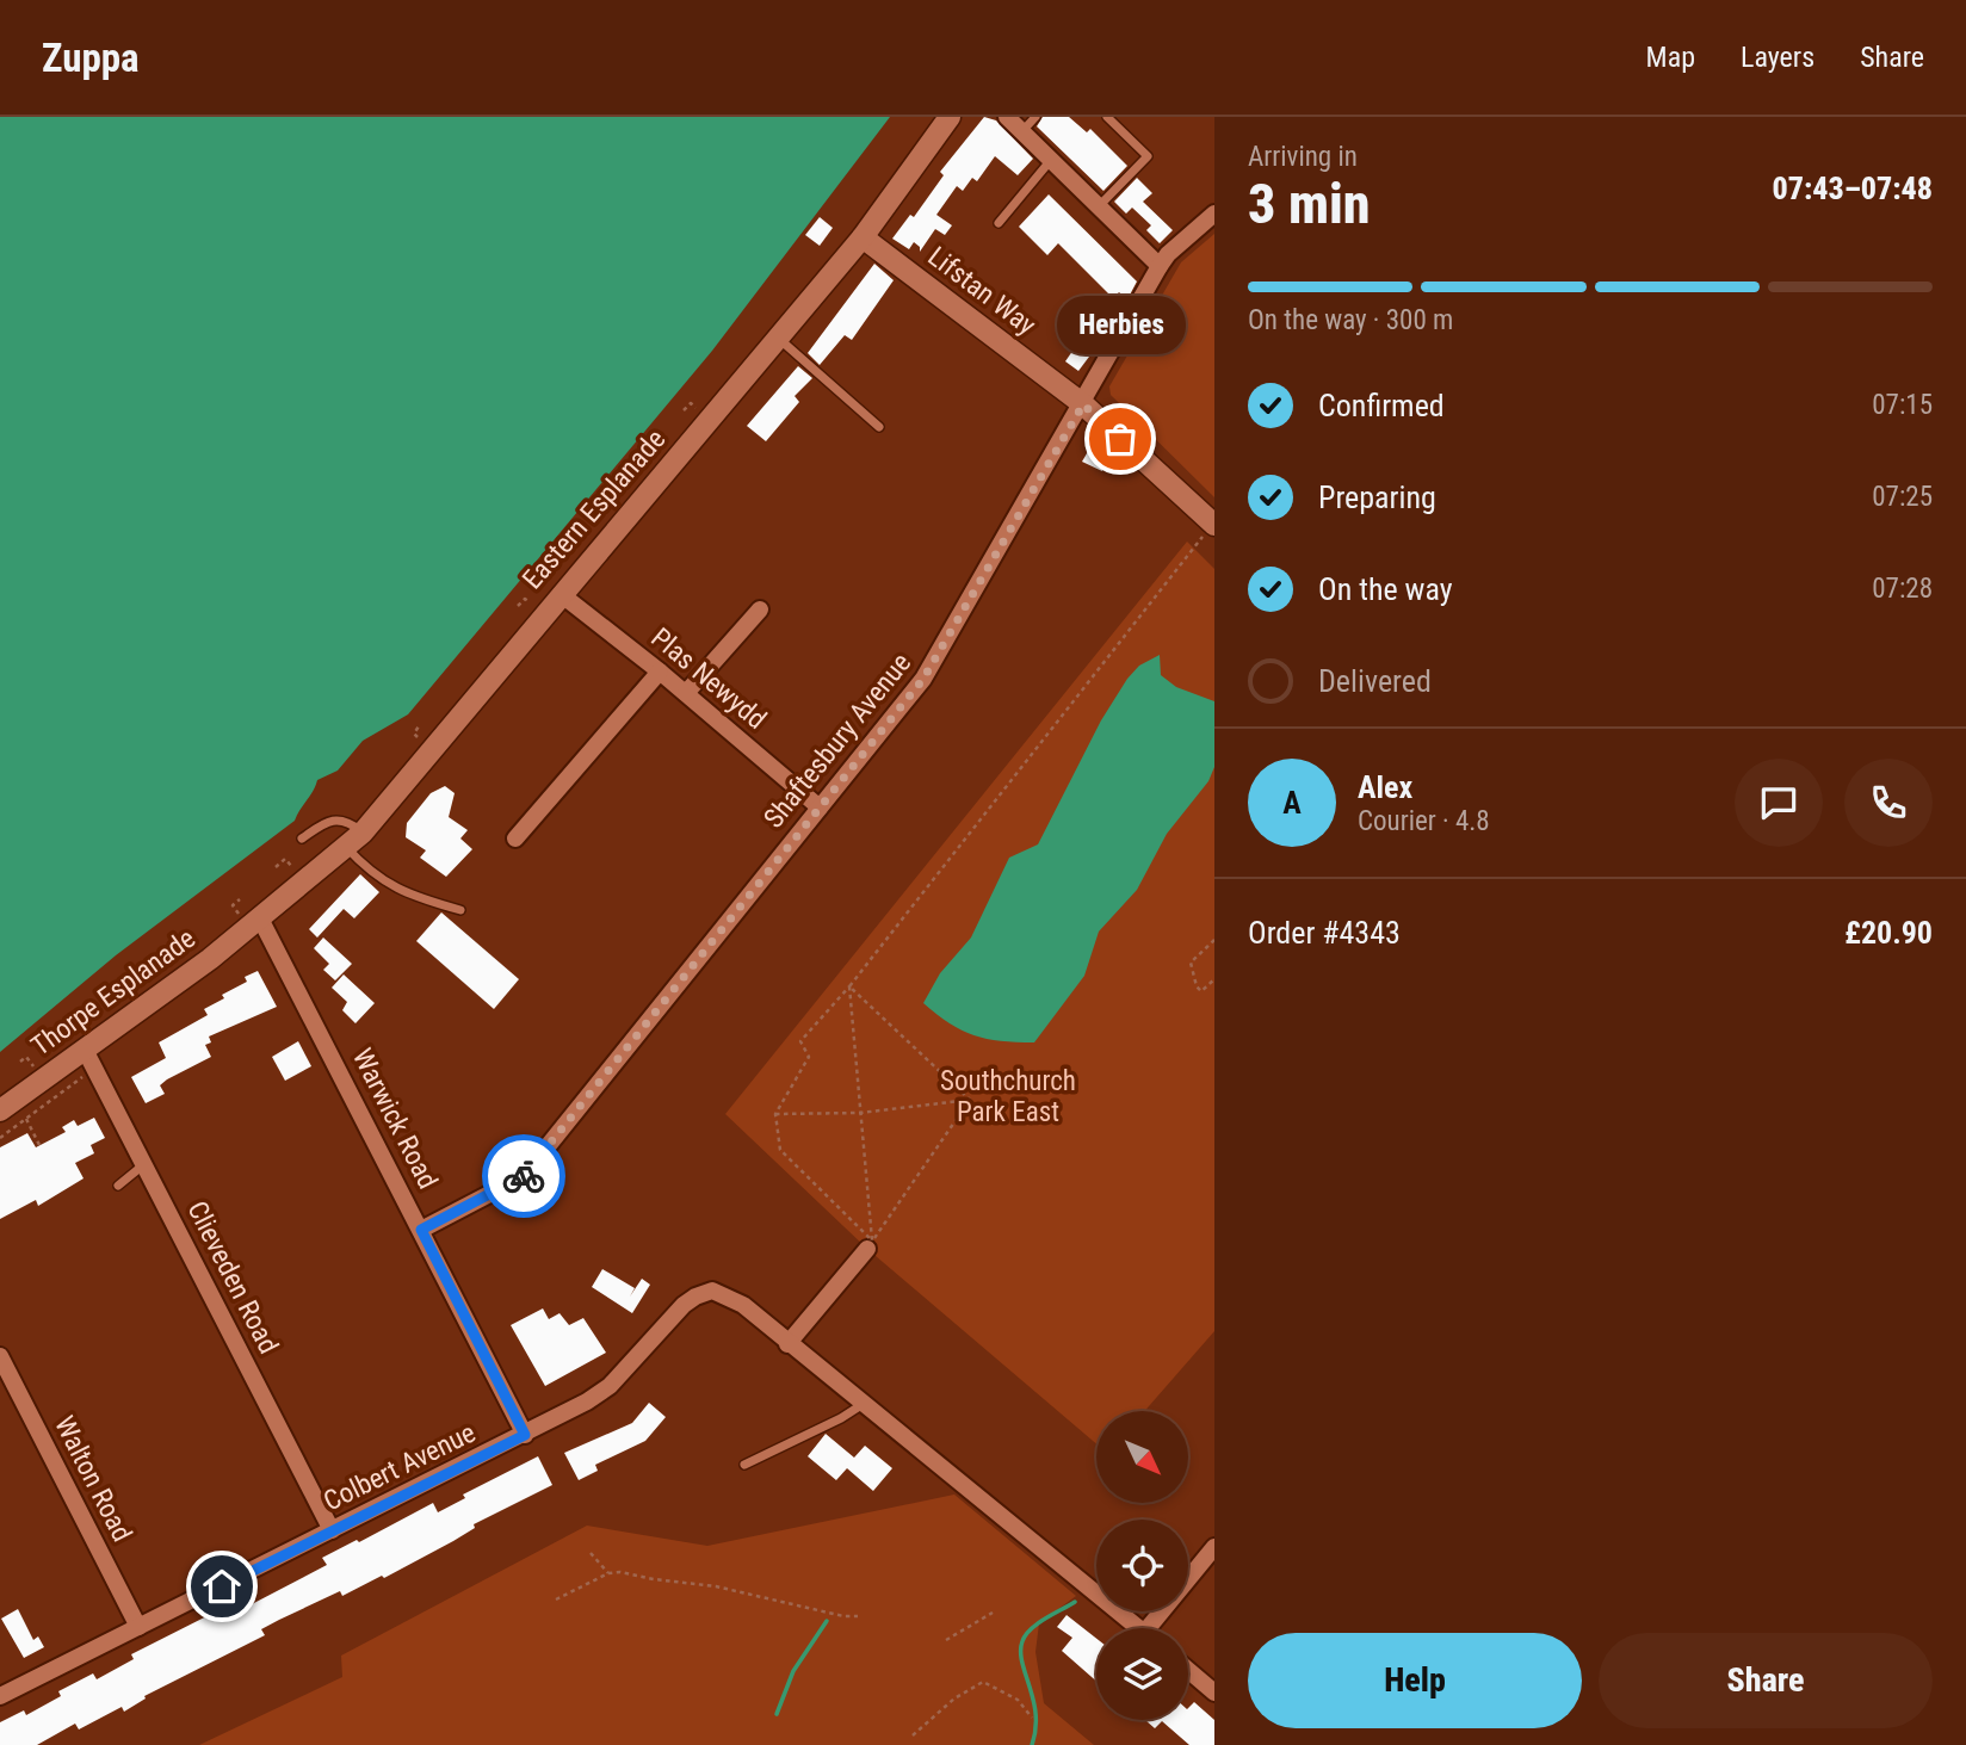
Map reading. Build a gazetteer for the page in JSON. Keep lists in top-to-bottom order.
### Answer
{
  "streets": {
    "main road": ["Lifstan Way", "Eastern Esplanade", "Thorpe Esplanade"],
    "street": [
      "Plas Newydd",
      "Shaftesbury Avenue",
      "Warwick Road",
      "Clieveden Road",
      "Colbert Avenue",
      "Walton Road"
    ]
  },
  "crossings": [
    ["Lifstan Way", "Eastern Esplanade"],
    ["Lifstan Way", "Shaftesbury Avenue"],
    ["Eastern Esplanade", "Plas Newydd"],
    ["Eastern Esplanade", "Thorpe Esplanade"],
    ["Eastern Esplanade", "Warwick Road"],
    ["Plas Newydd", "Shaftesbury Avenue"],
    ["Shaftesbury Avenue", "Warwick Road"],
    ["Thorpe Esplanade", "Warwick Road"],
    ["Thorpe Esplanade", "Clieveden Road"],
    ["Warwick Road", "Colbert Avenue"],
    ["Clieveden Road", "Colbert Avenue"],
    ["Colbert Avenue", "Walton Road"]
  ],
  "parks": ["Southchurch Park East"],
  "places": ["Herbies"],
  "north": "bottom right",
  "page": {
    "header": "Zuppa",
    "nav": ["Map", "Layers", "Share"],
    "heading": ["3 min", "Arriving in", "07:43–07:48"],
    "panel": [
      "Alex",
      "Courier · 4.8",
      "Order #4343",
      "£20.90"
    ],
    "bar": "On the way · 300 m",
    "bubble": "Herbies",
    "list": [
      ["Confirmed", "07:15"],
      ["Preparing", "07:25"],
      ["On the way", "07:28"],
      "Delivered"
    ],
    "round": "A",
    "buttons": ["Help", "Share"]
  }
}
